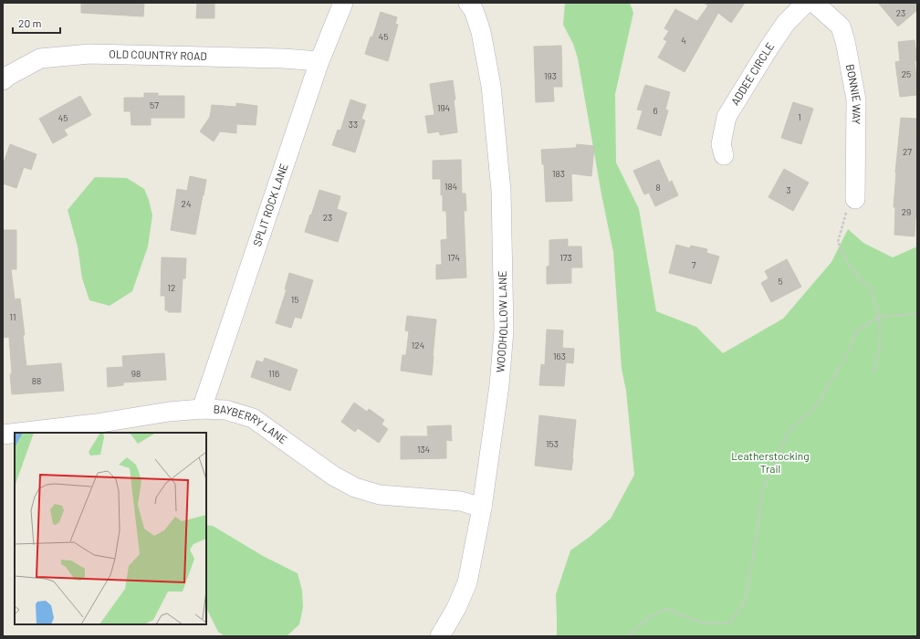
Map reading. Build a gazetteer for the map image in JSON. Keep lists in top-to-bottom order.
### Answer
{
  "streets": {
    "street": [
      "OLD COUNTRY ROAD",
      "ADDEE CIRCLE",
      "BONNIE WAY",
      "SPLIT ROCK LANE",
      "WOODHOLLOW LANE",
      "BAYBERRY LANE"
    ]
  },
  "crossings": [
    ["OLD COUNTRY ROAD", "SPLIT ROCK LANE"],
    ["SPLIT ROCK LANE", "BAYBERRY LANE"],
    ["WOODHOLLOW LANE", "BAYBERRY LANE"]
  ],
  "parks": ["Leatherstocking Trail"],
  "house_numbers": [
    "23",
    "45",
    "4",
    "25",
    "193",
    "57",
    "194",
    "6",
    "1",
    "45",
    "33",
    "27",
    "183",
    "184",
    "8",
    "3",
    "24",
    "29",
    "23",
    "174",
    "173",
    "7",
    "5",
    "12",
    "15",
    "11",
    "124",
    "163",
    "98",
    "116",
    "88",
    "153",
    "134"
  ],
  "scale_bar": "20 m"
}
